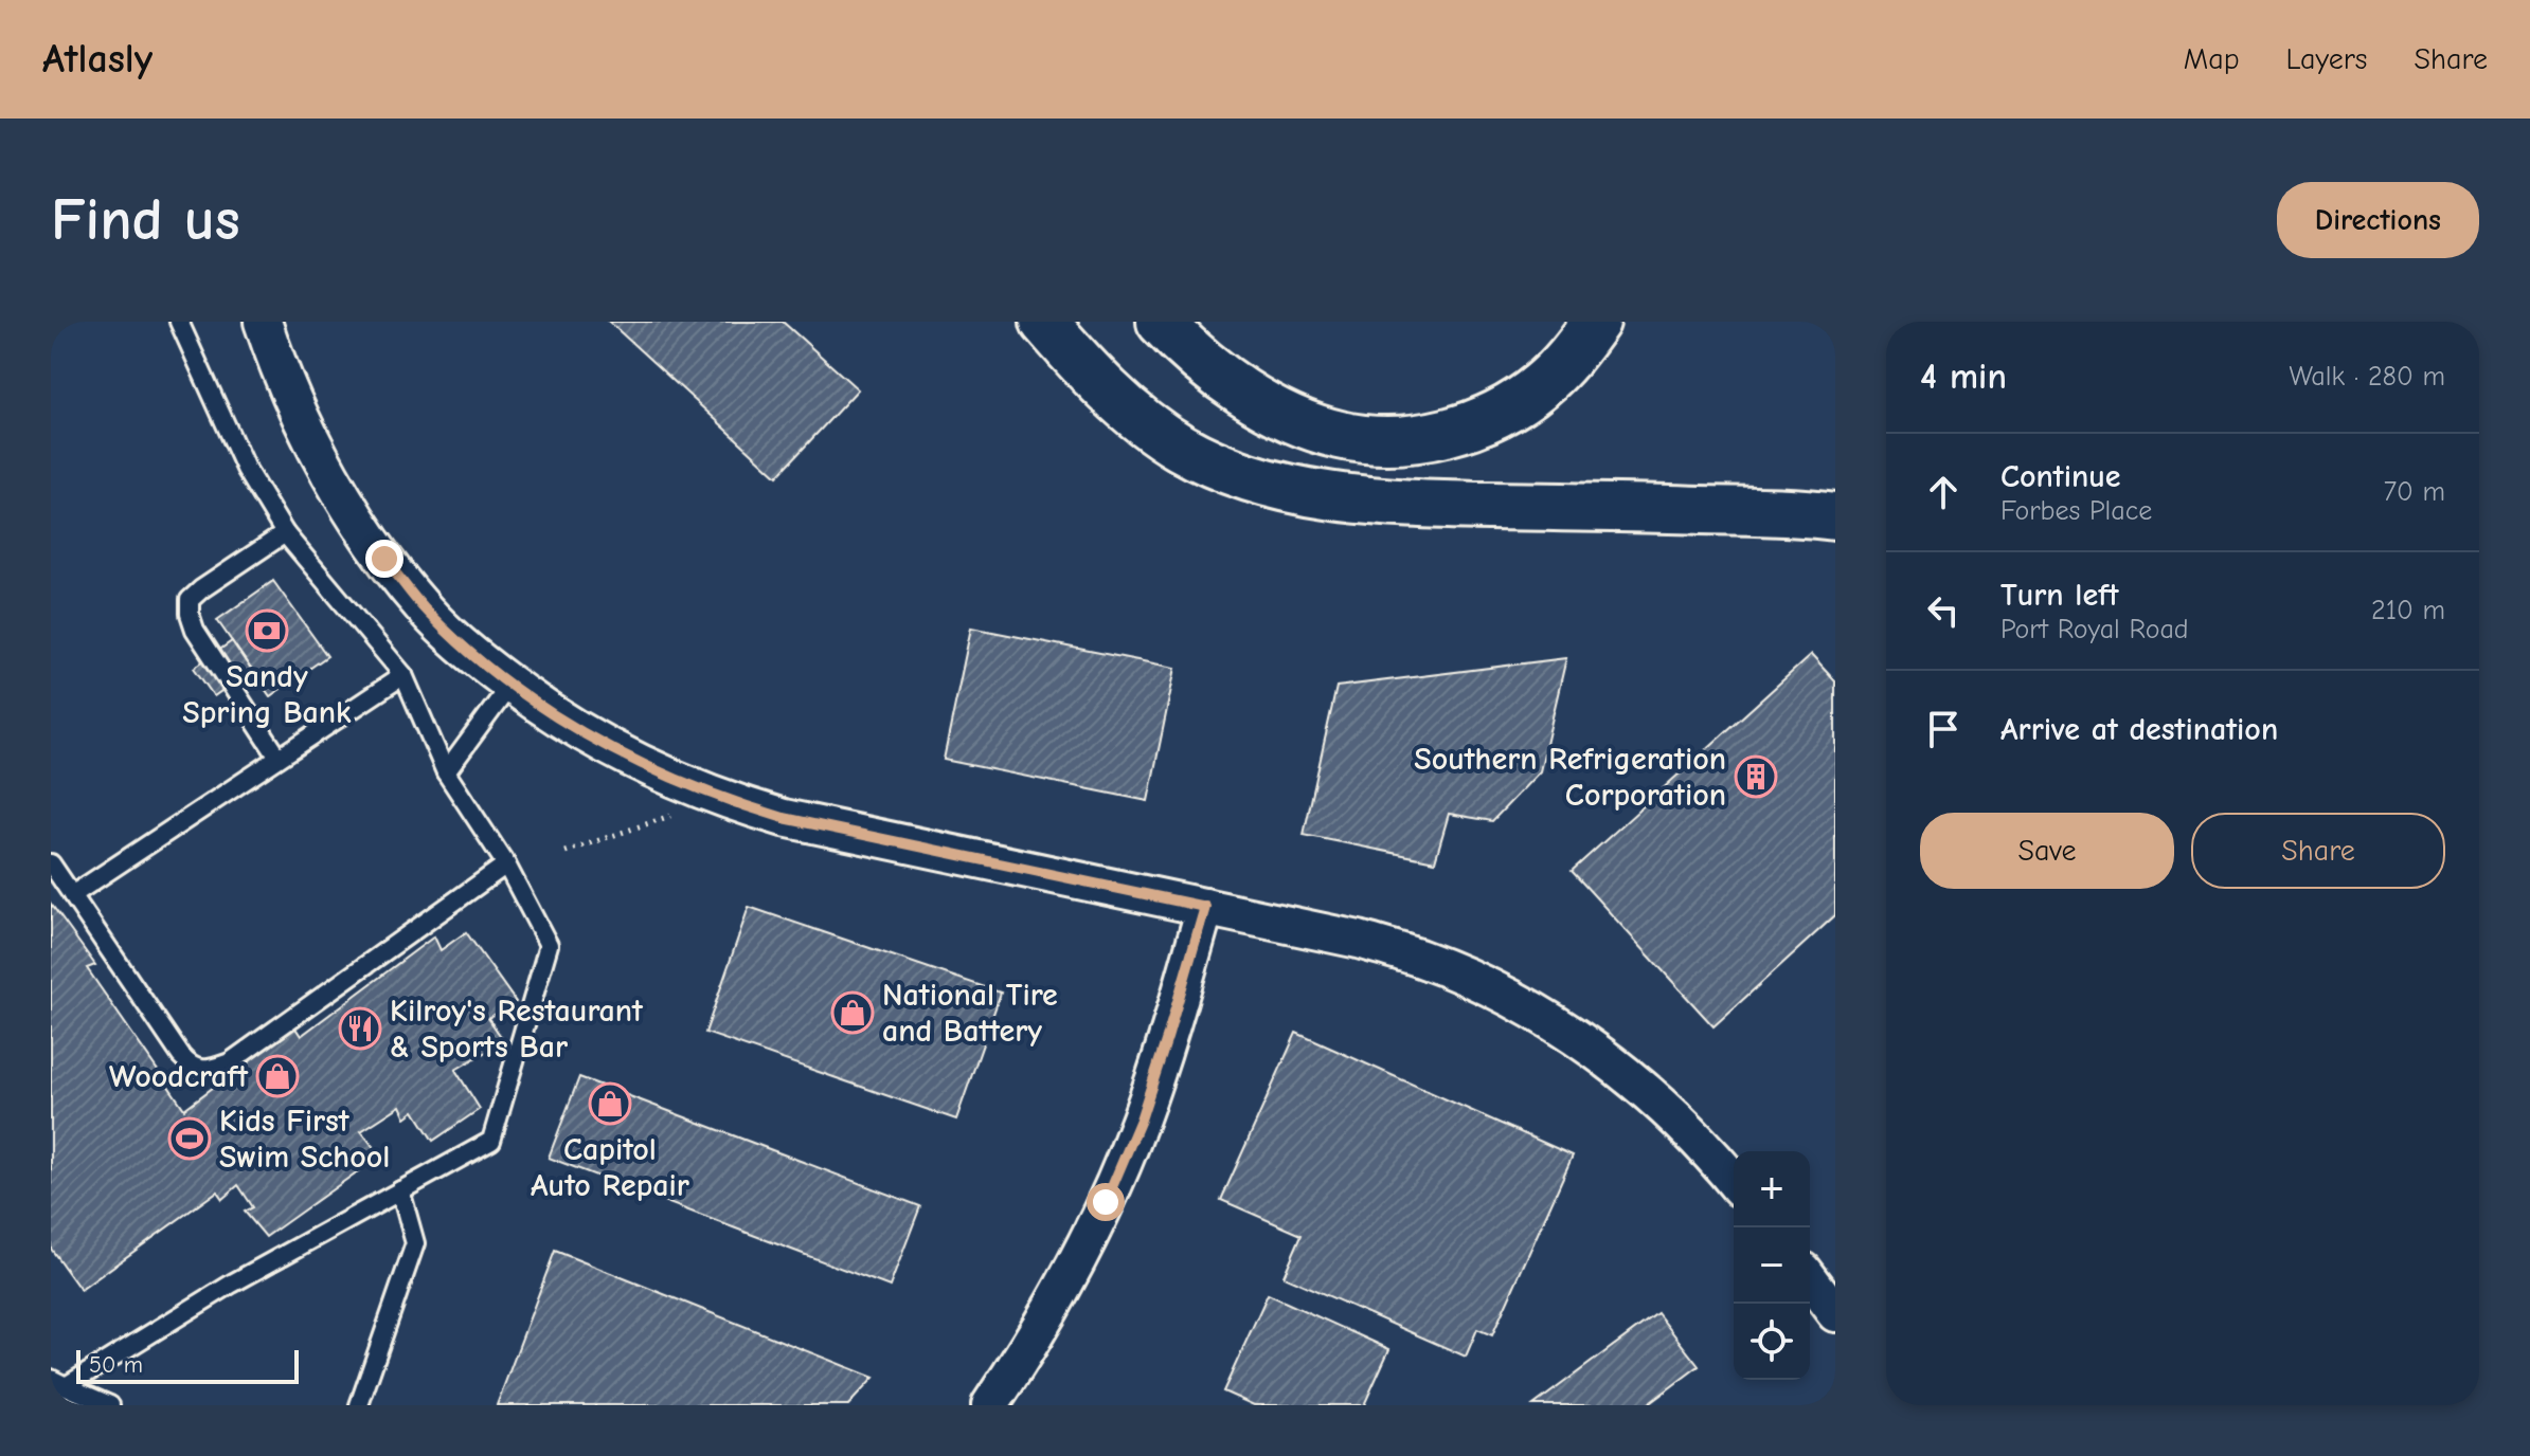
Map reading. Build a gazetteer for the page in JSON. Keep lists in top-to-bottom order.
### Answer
{
  "places": {
    "bank": ["Sandy Spring Bank"],
    "building": ["Southern Refrigeration Corporation"],
    "shop": ["National Tire and Battery", "Woodcraft", "Capitol Auto Repair"],
    "restaurant": ["Kilroy's Restaurant & Sports Bar"],
    "sports": ["Kids First Swim School"]
  },
  "scale_bar": "50 m",
  "page": {
    "header": "Atlasly",
    "nav": ["Map", "Layers", "Share"],
    "buttons": [
      "Directions",
      ["Save", "Share"]
    ],
    "title": "Find us",
    "heading": ["4 min", "Walk · 280 m"],
    "list": [
      ["Continue", "Forbes Place", "70 m"],
      ["Turn left", "Port Royal Road", "210 m"],
      "Arrive at destination"
    ],
    "map_buttons": ["+", "−"],
    "scale": "50 m"
  }
}
